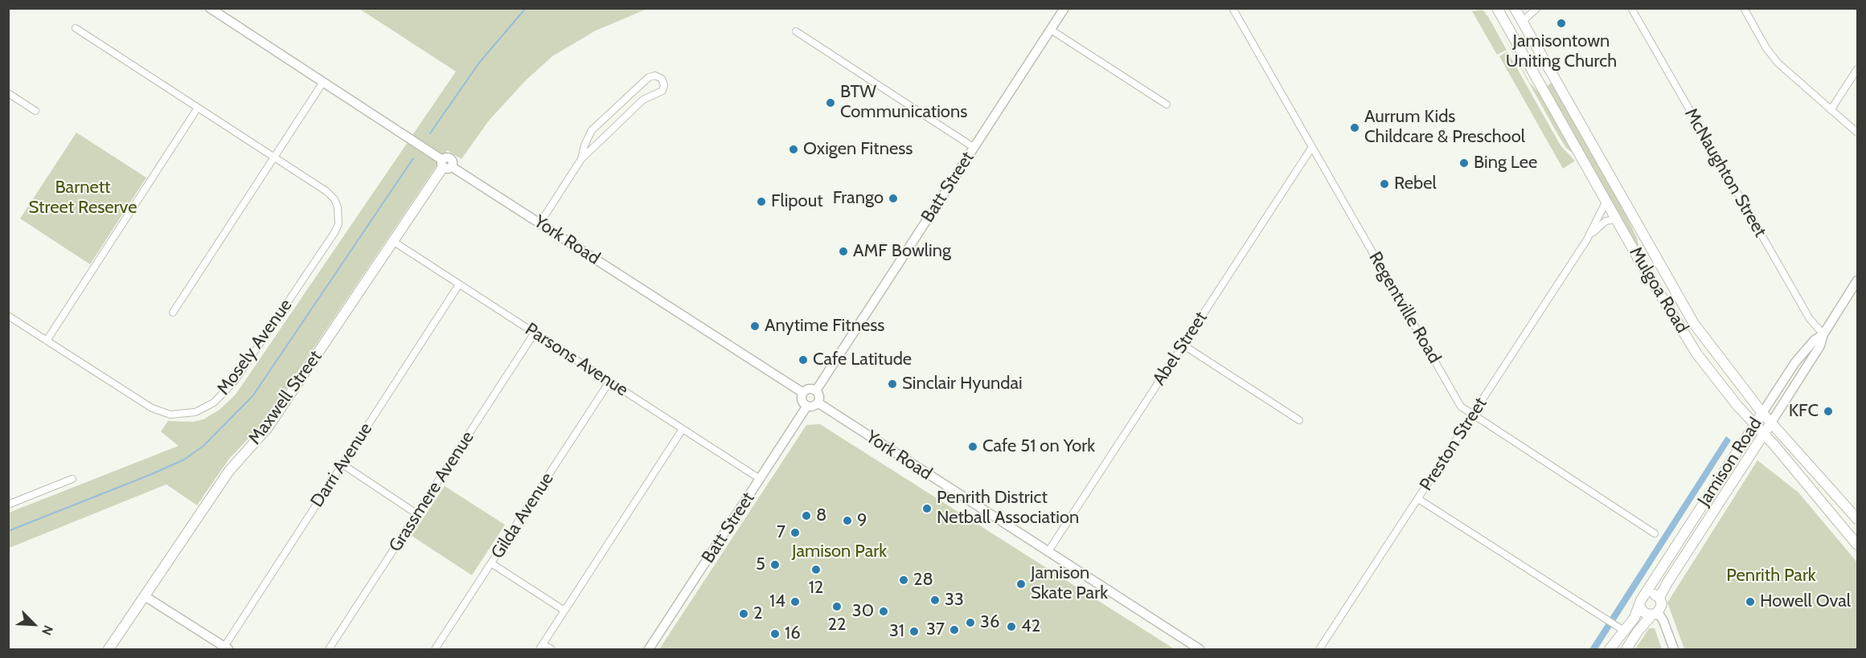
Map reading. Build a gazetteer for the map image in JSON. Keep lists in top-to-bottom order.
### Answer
{
  "streets": {
    "main road": ["Mulgoa Road", "Maxwell Street", "Jamison Road"],
    "street": [
      "McNaughton Street",
      "Batt Street",
      "York Road",
      "Regentville Road",
      "Mosely Avenue",
      "Abel Street",
      "Parsons Avenue",
      "Preston Street",
      "Darri Avenue",
      "Grassmere Avenue",
      "Gilda Avenue"
    ]
  },
  "crossings": [
    ["McNaughton Street", "Jamison Road"],
    ["Batt Street", "York Road"],
    ["Batt Street", "Parsons Avenue"],
    ["York Road", "Abel Street"],
    ["York Road", "Maxwell Street"],
    ["Mulgoa Road", "Preston Street"],
    ["Mulgoa Road", "Jamison Road"],
    ["Regentville Road", "Abel Street"],
    ["Regentville Road", "Preston Street"],
    ["Parsons Avenue", "Maxwell Street"],
    ["Parsons Avenue", "Darri Avenue"],
    ["Parsons Avenue", "Grassmere Avenue"],
    ["Parsons Avenue", "Gilda Avenue"]
  ],
  "parks": ["Barnett Street Reserve", "Jamison Park", "Penrith Park"],
  "places": [
    "Jamisontown Uniting Church",
    "BTW Communications",
    "Aurrum Kids Childcare & Preschool",
    "Oxigen Fitness",
    "Bing Lee",
    "Rebel",
    "Frango",
    "Flipout",
    "AMF Bowling",
    "Anytime Fitness",
    "Cafe Latitude",
    "Sinclair Hyundai",
    "KFC",
    "Cafe 51 on York",
    "Penrith District Netball Association",
    "8",
    "9",
    "7",
    "5",
    "12",
    "28",
    "Jamison Skate Park",
    "33",
    "14",
    "Howell Oval",
    "22",
    "30",
    "2",
    "36",
    "42",
    "37",
    "31",
    "16"
  ],
  "north": "bottom right"
}
